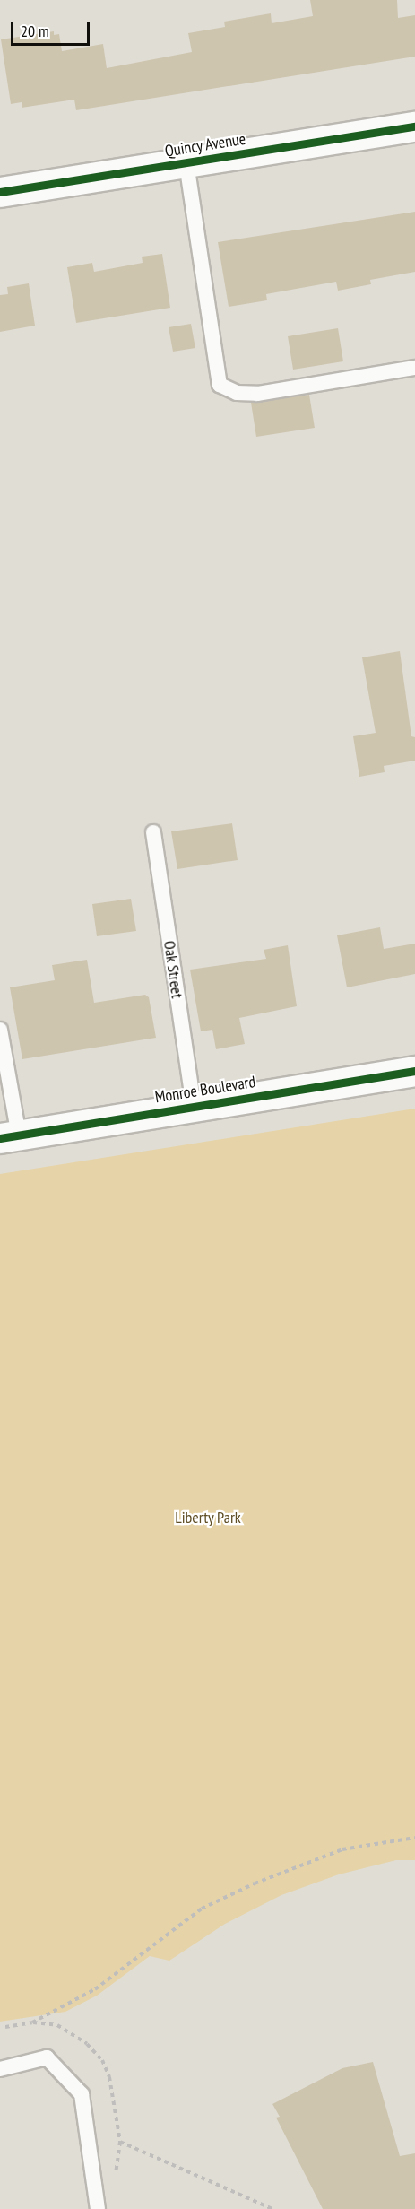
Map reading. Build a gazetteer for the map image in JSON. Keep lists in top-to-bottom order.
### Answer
{
  "streets": {
    "street": ["Quincy Avenue", "Monroe Boulevard"],
    "lane": ["Oak Street"]
  },
  "crossings": [
    ["Oak Street", "Monroe Boulevard"]
  ],
  "parks": ["Liberty Park"],
  "scale_bar": "20 m"
}
